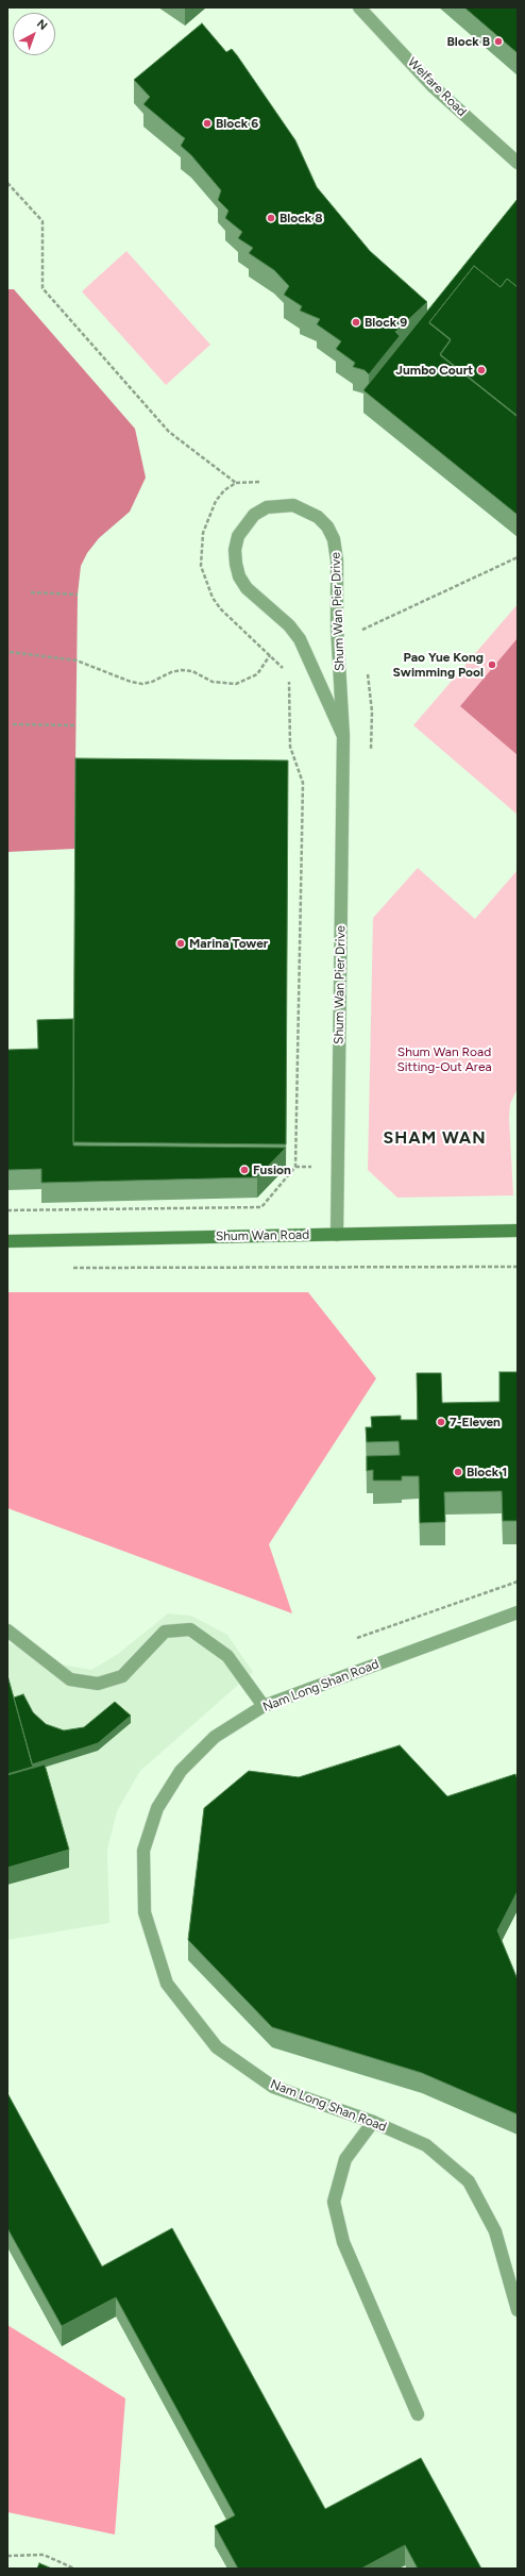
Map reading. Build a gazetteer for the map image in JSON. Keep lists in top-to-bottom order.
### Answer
{
  "streets": {
    "street": [
      "Welfare Road",
      "Shum Wan Pier Drive",
      "Shum Wan Road",
      "Nam Long Shan Road"
    ]
  },
  "crossings": [
    ["Shum Wan Pier Drive", "Shum Wan Road"]
  ],
  "districts": ["SHAM WAN"],
  "parks": ["Shum Wan Road Sitting-Out Area"],
  "places": [
    "Block B",
    "Block 6",
    "Block 8",
    "Block 9",
    "Jumbo Court",
    "Pao Yue Kong Swimming Pool",
    "Marina Tower",
    "Fusion",
    "7-Eleven",
    "Block 1"
  ],
  "north": "top right"
}
